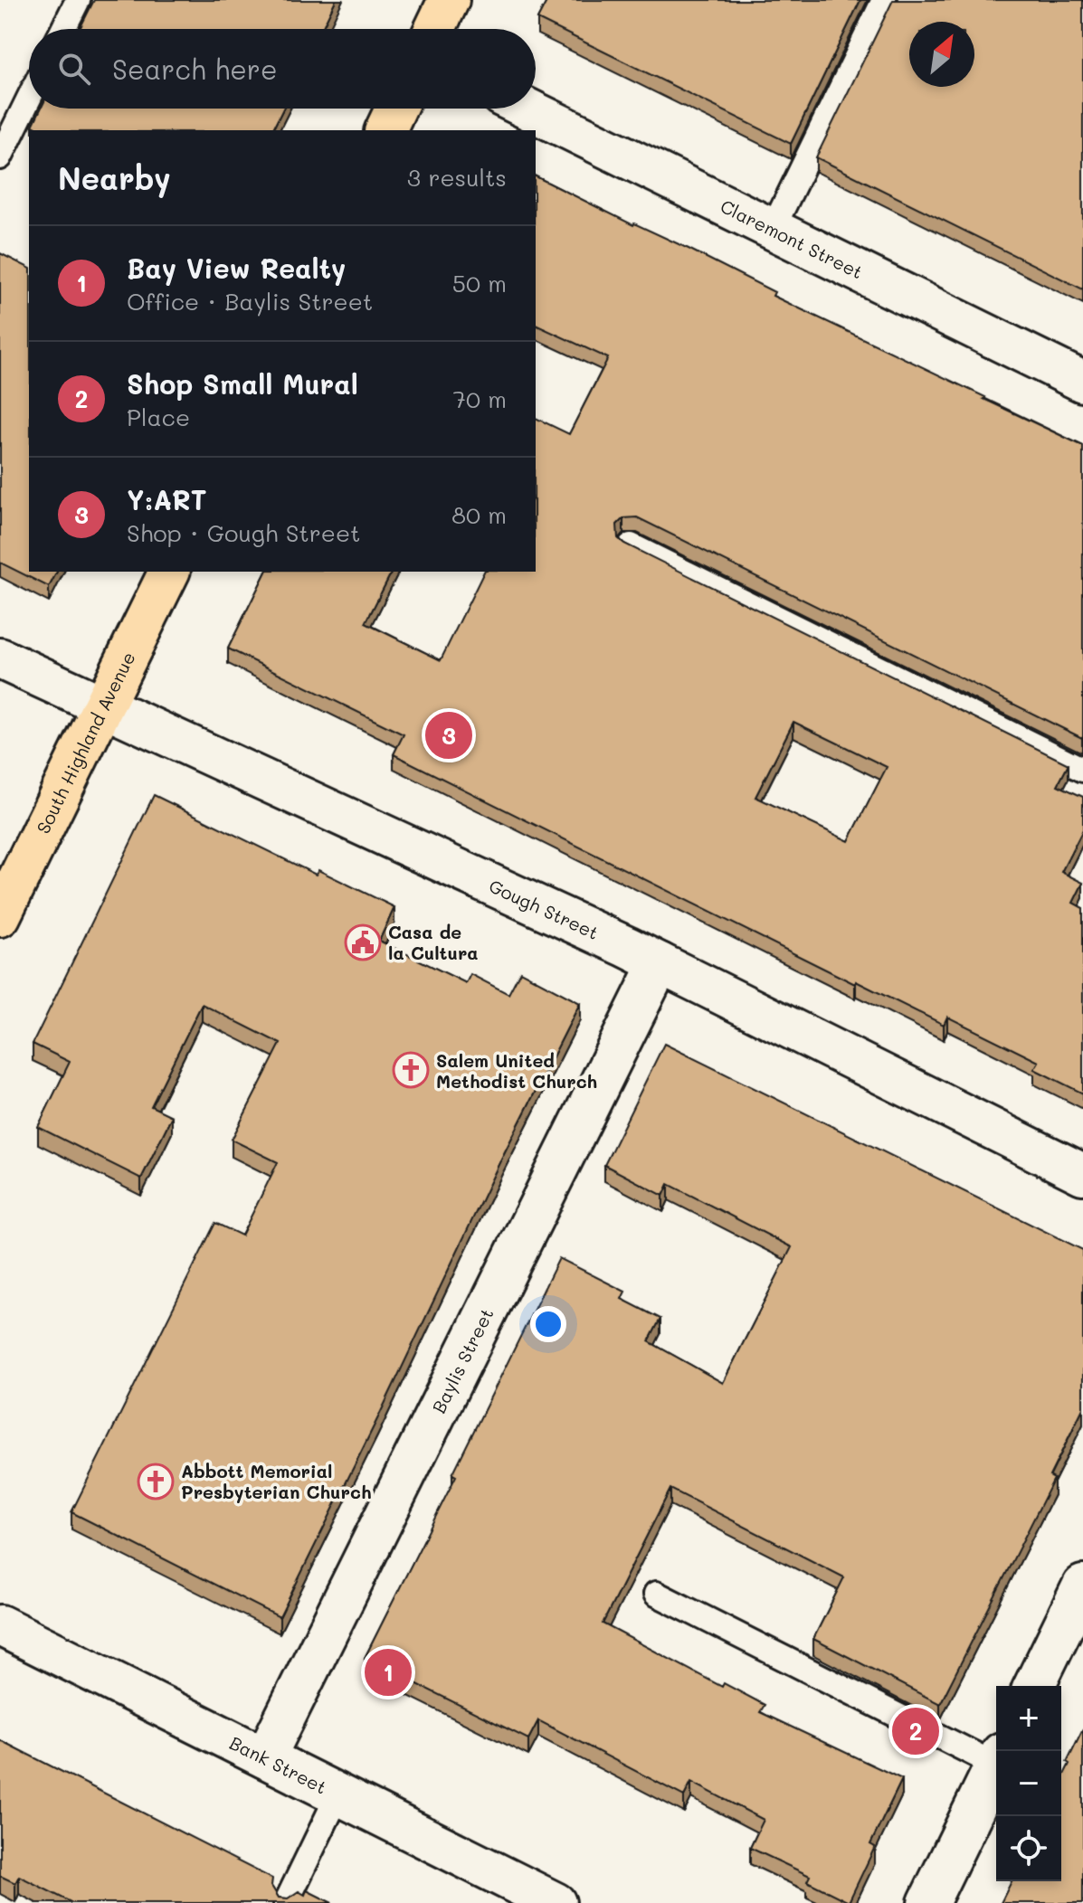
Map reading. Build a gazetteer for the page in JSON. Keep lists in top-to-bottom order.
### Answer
{
  "streets": {
    "main road": ["South Highland Avenue"],
    "street": [
      "Claremont Street",
      "Gough Street",
      "Baylis Street",
      "Bank Street"
    ]
  },
  "crossings": [
    ["South Highland Avenue", "Gough Street"],
    ["Gough Street", "Baylis Street"],
    ["Baylis Street", "Bank Street"]
  ],
  "places": {
    "public building": ["Casa de la Cultura"],
    "church": ["Salem United Methodist Church", "Abbott Memorial Presbyterian Church"]
  },
  "north": "top right",
  "page": {
    "search": "Search here",
    "heading": ["Nearby", "3 results"],
    "list": [
      {
        "mark": "1",
        "name": "Bay View Realty",
        "note": "Office · Baylis Street",
        "value": "50 m"
      },
      {
        "mark": "2",
        "name": "Shop Small Mural",
        "note": "Place",
        "value": "70 m"
      },
      {
        "mark": "3",
        "name": "Y:ART",
        "note": "Shop · Gough Street",
        "value": "80 m"
      }
    ],
    "pins": ["3", "1", "2"],
    "map_buttons": ["+", "−"]
  }
}
